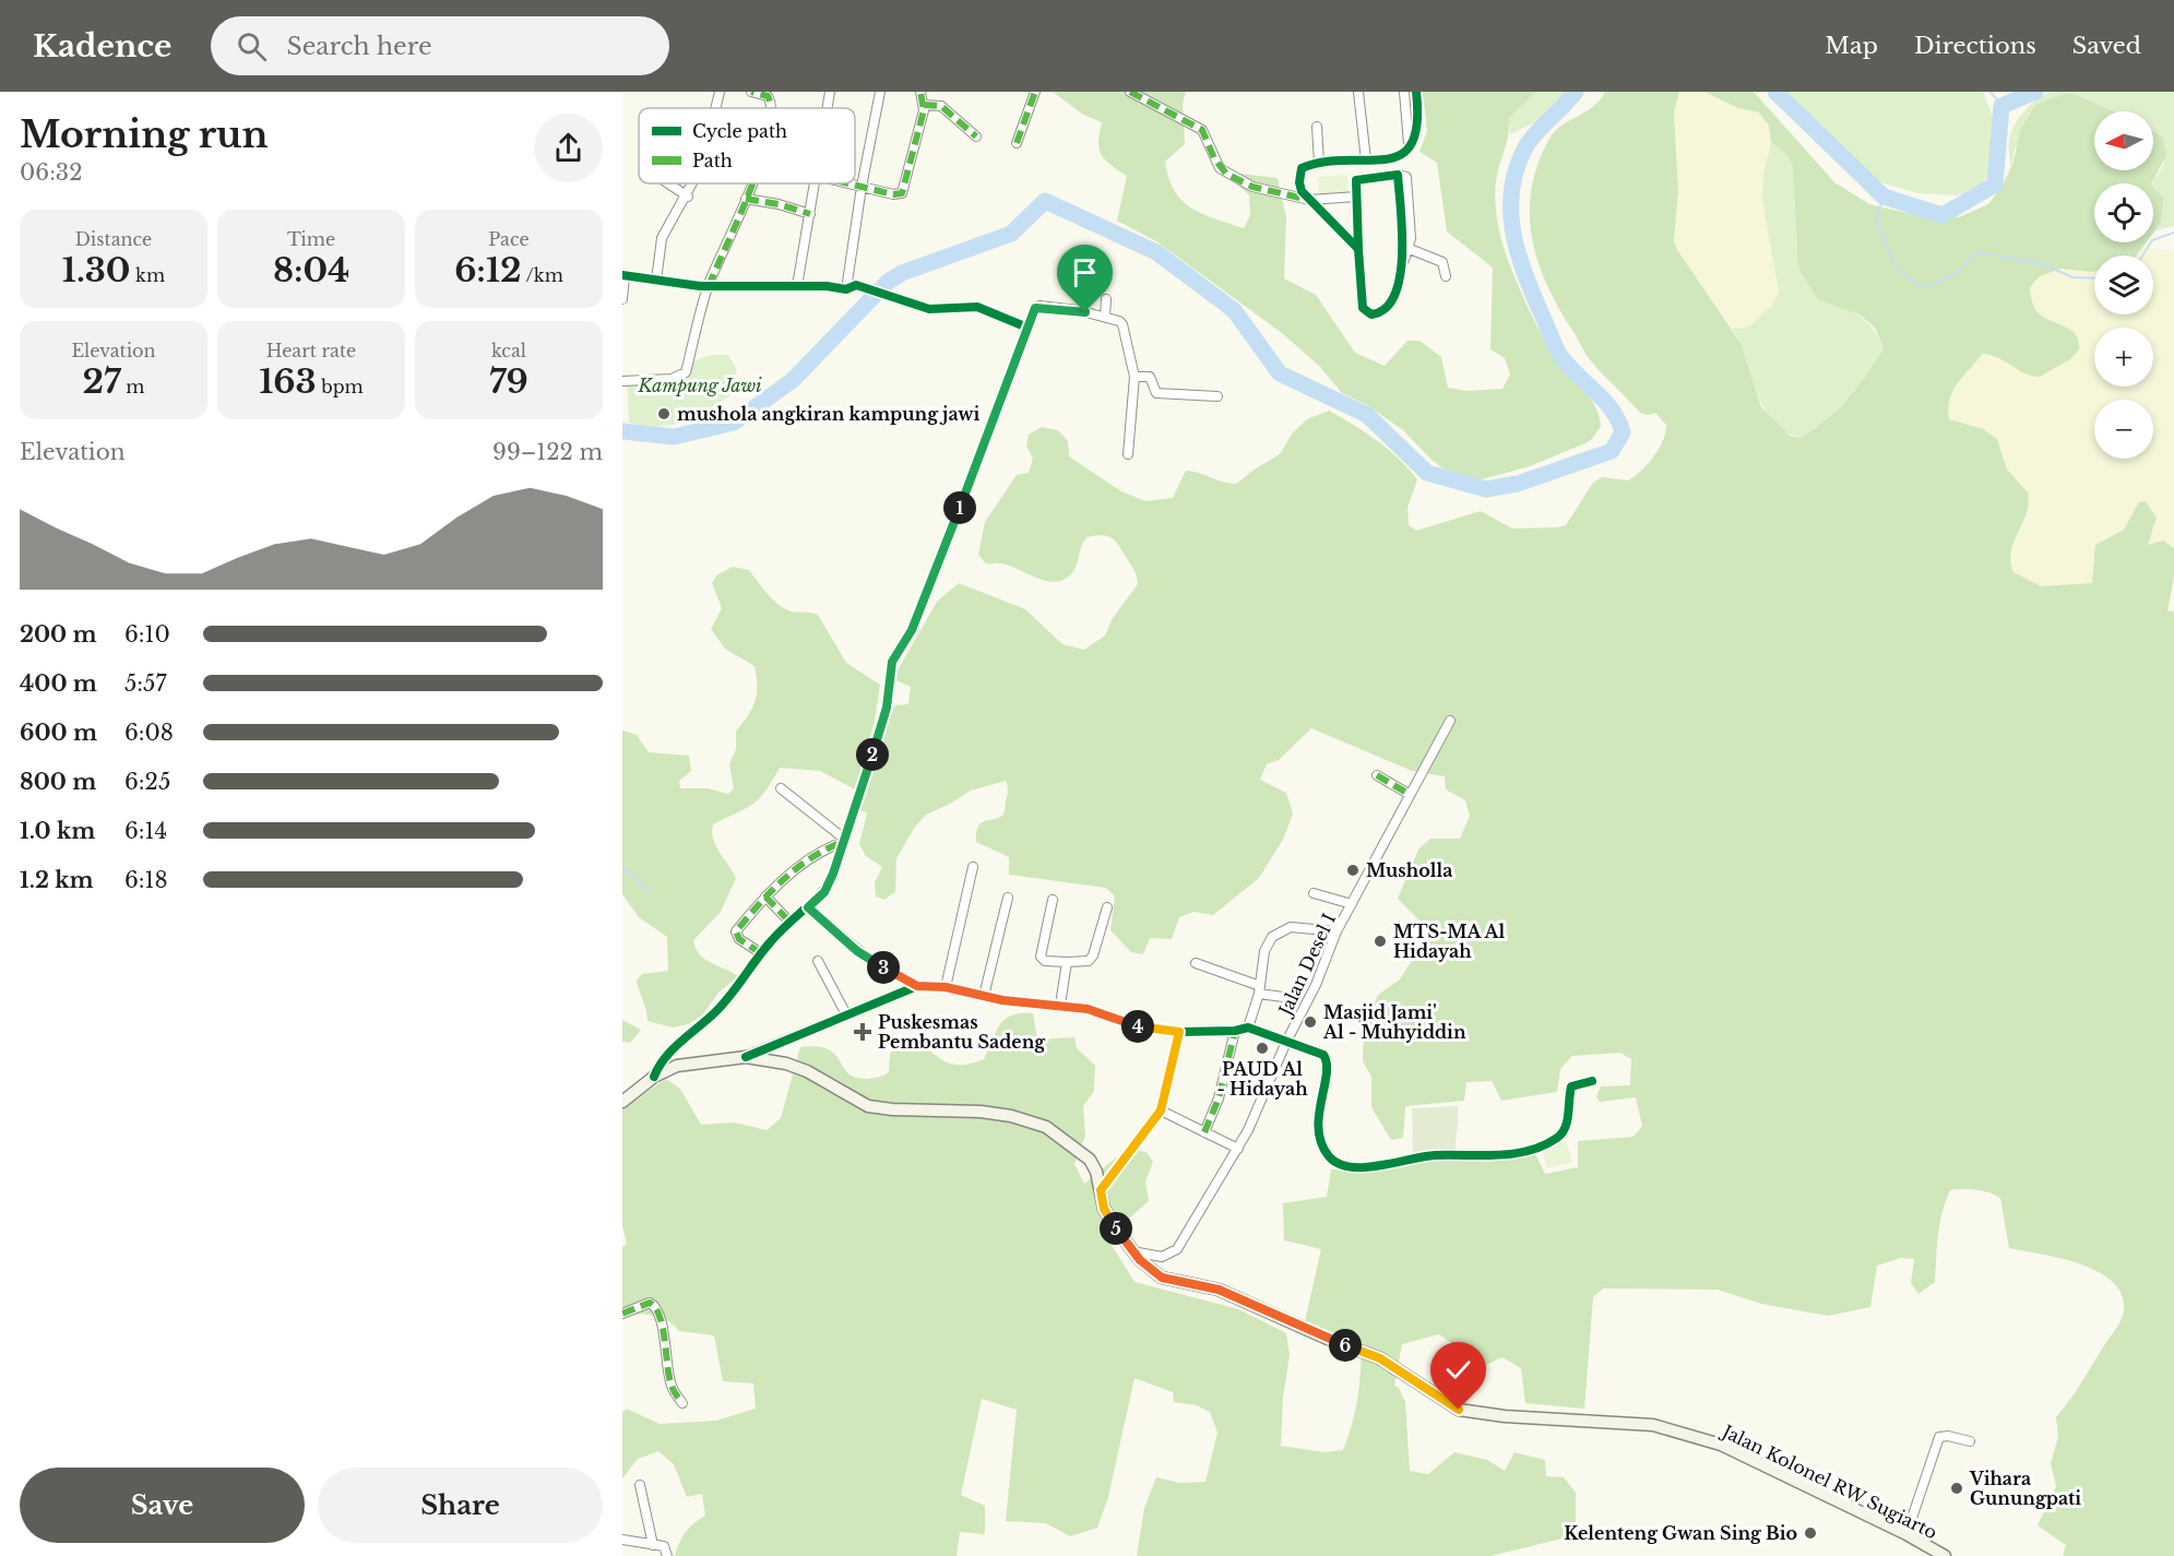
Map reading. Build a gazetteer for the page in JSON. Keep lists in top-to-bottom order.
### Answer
{
  "streets": {
    "main road": ["Jalan Kolonel RW Sugiarto"],
    "street": ["Jalan Desel I"]
  },
  "crossings": [
    ["Jalan Desel I", "Jalan Kolonel RW Sugiarto"]
  ],
  "parks": ["Kampung Jawi"],
  "places": {
    "other": [
      "mushola angkiran kampung jawi",
      "Musholla",
      "MTS-MA Al Hidayah",
      "Masjid Jami' Al - Muhyiddin",
      "PAUD Al - Hidayah",
      "Vihara Gunungpati",
      "Kelenteng Gwan Sing Bio"
    ],
    "health": ["Puskesmas Pembantu Sadeng"]
  },
  "legend": ["Cycle path", "Path"],
  "north": "left",
  "page": {
    "header": "Kadence",
    "search": "Search here",
    "nav": ["Map", "Directions", "Saved"],
    "heading": ["Morning run", "06:32"],
    "map_buttons": ["+", "−"],
    "stats": [
      ["Distance", "1.30 km"],
      ["Time", "8:04"],
      ["Pace", "6:12 /km"],
      ["Elevation", "27 m"],
      ["Heart rate", "163 bpm"],
      ["kcal", "79"]
    ],
    "chart": ["Elevation", "99–122 m"],
    "pins": [
      "1",
      "2",
      "3",
      "4",
      "5",
      "6"
    ],
    "list": [
      {
        "name": "200 m",
        "note": "6:10"
      },
      {
        "name": "400 m",
        "note": "5:57"
      },
      {
        "name": "600 m",
        "note": "6:08"
      },
      {
        "name": "800 m",
        "note": "6:25"
      },
      {
        "name": "1.0 km",
        "note": "6:14"
      },
      {
        "name": "1.2 km",
        "note": "6:18"
      }
    ],
    "buttons": ["Save", "Share"]
  }
}
